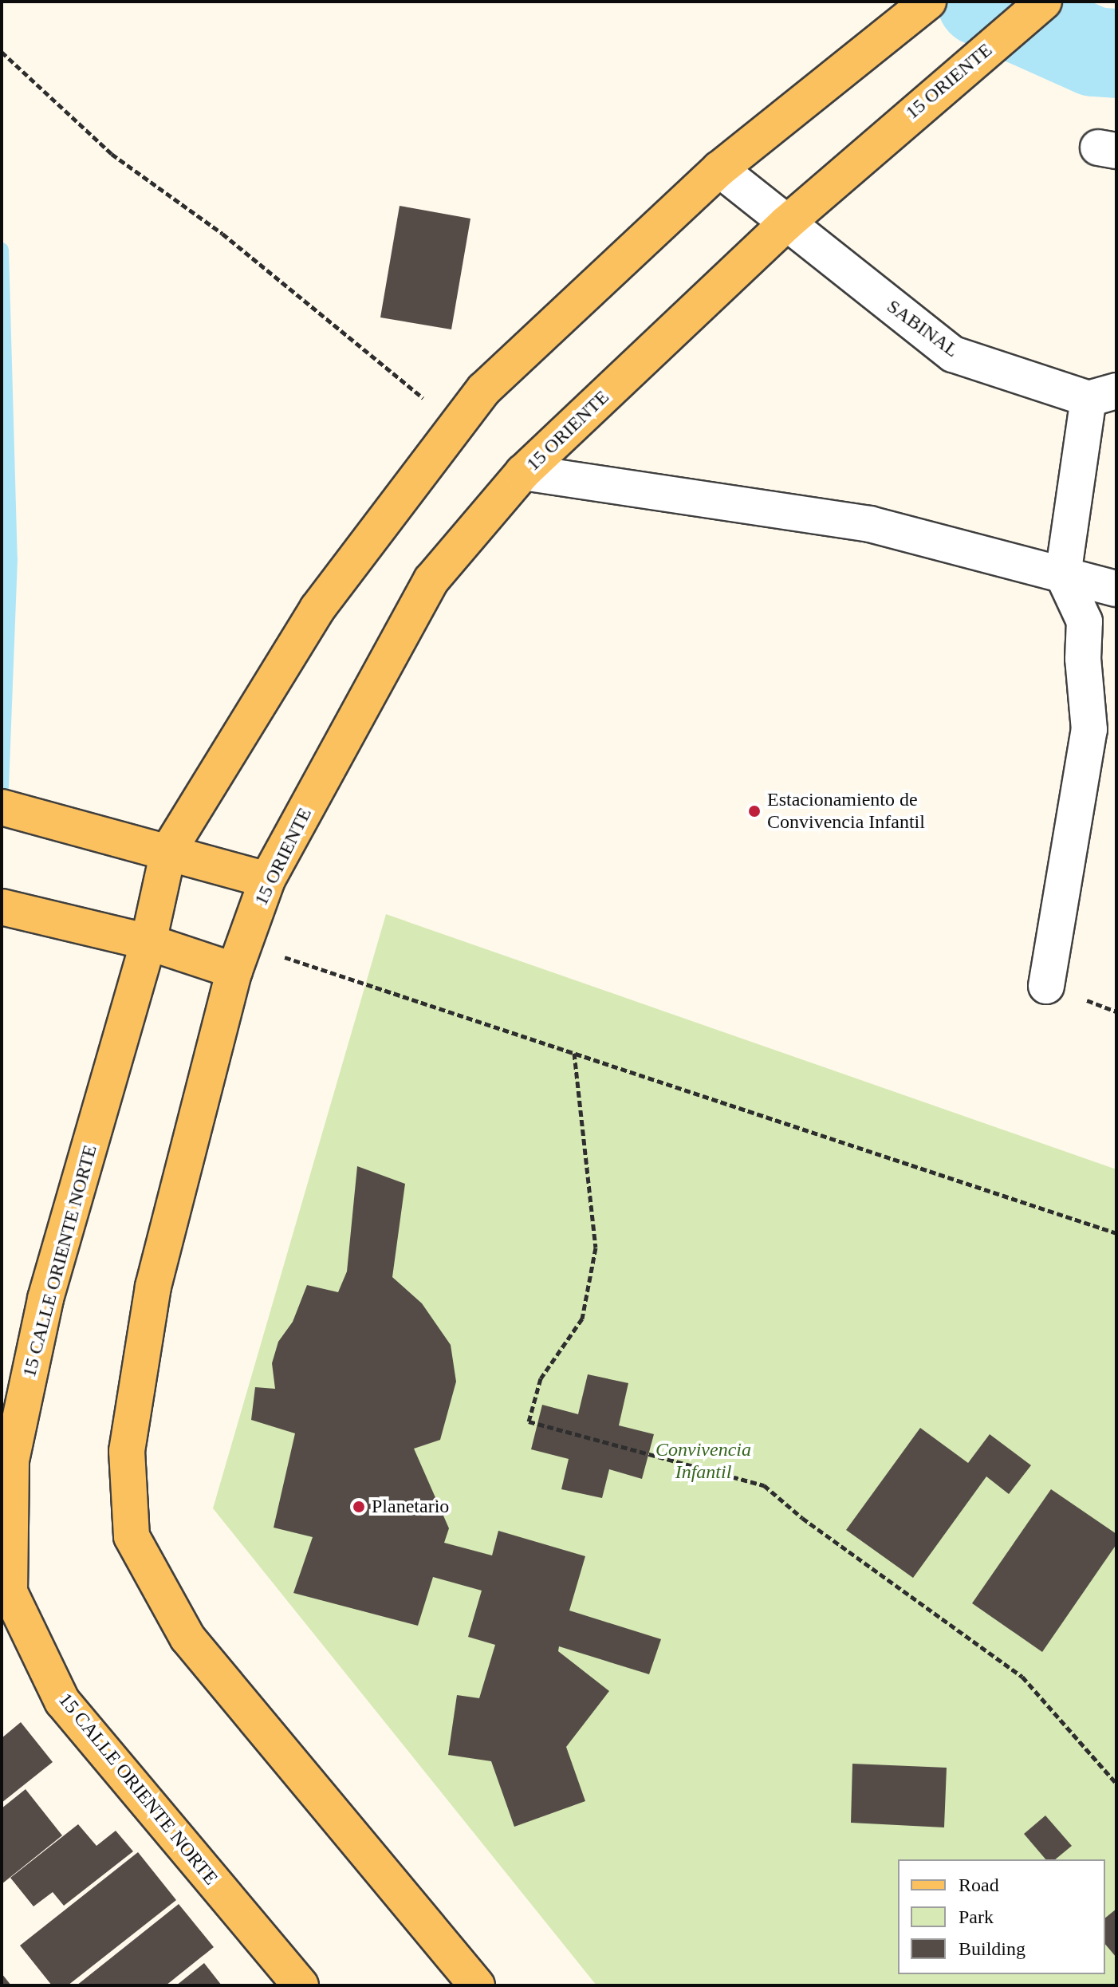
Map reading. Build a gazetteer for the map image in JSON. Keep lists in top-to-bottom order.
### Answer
{
  "streets": {
    "main road": ["15 ORIENTE", "15 CALLE ORIENTE NORTE"],
    "street": ["SABINAL"]
  },
  "crossings": [
    ["15 ORIENTE", "SABINAL"]
  ],
  "parks": ["Convivencia Infantil"],
  "places": ["Estacionamiento de Convivencia Infantil", "Planetario"],
  "legend": ["Road", "Park", "Building"]
}
